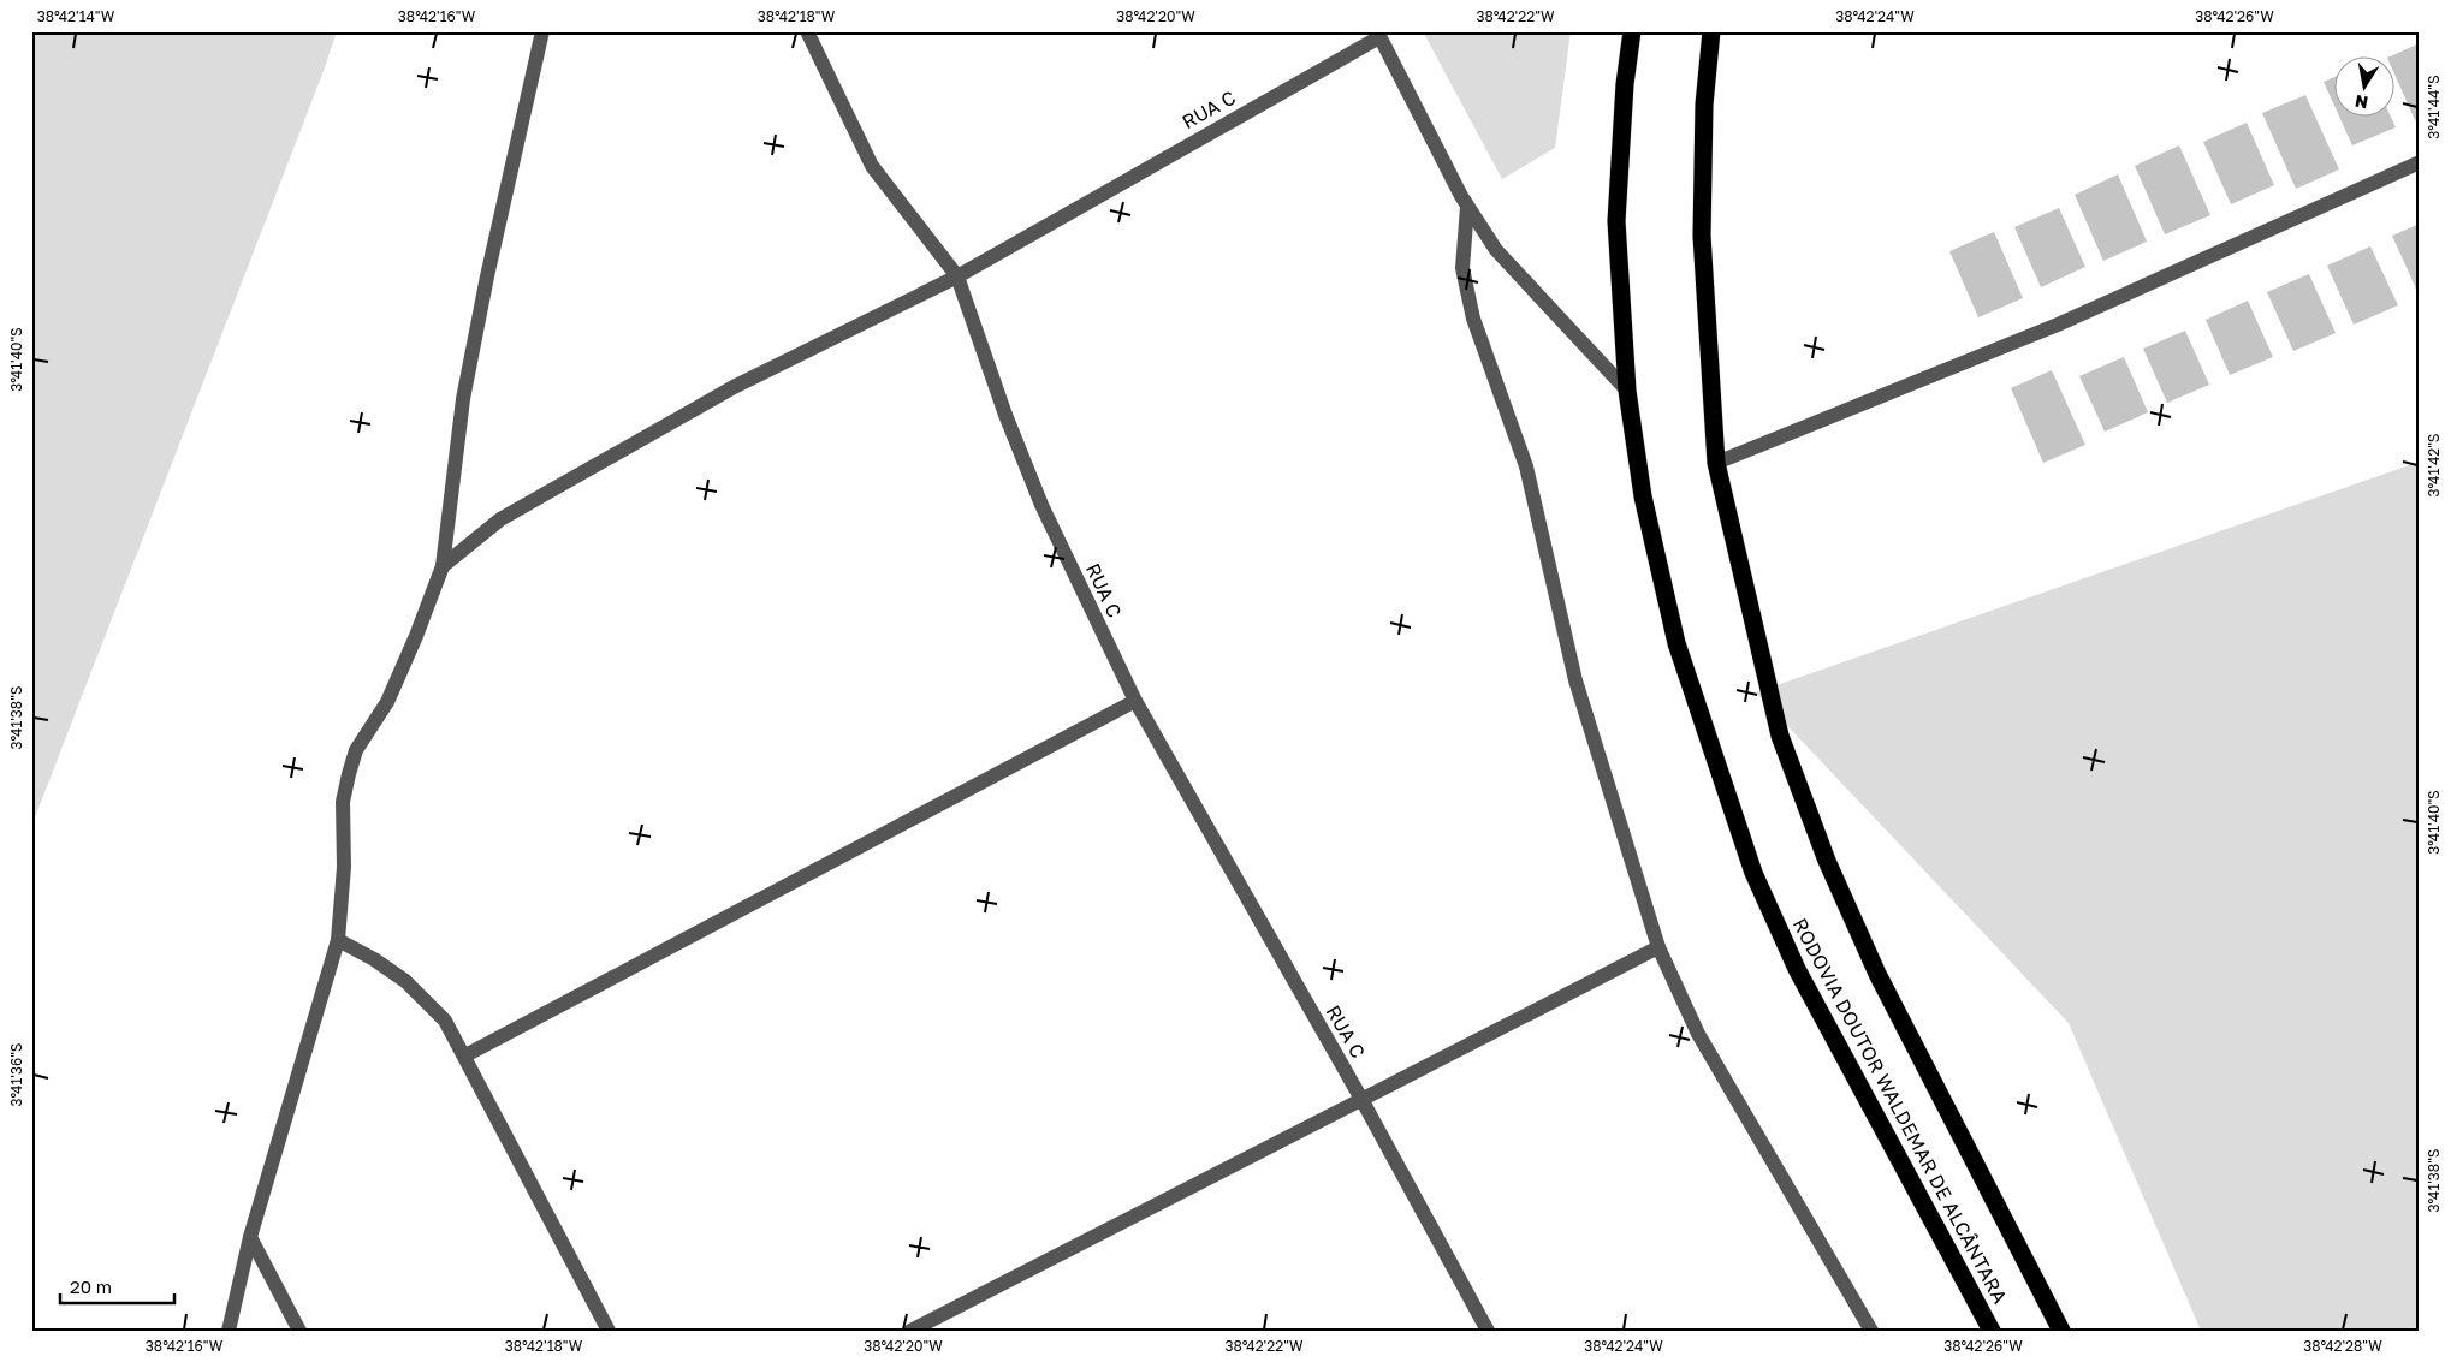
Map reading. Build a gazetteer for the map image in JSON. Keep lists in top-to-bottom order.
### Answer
{
  "streets": {
    "highway": ["RODOVIA DOUTOR WALDEMAR DE ALCÂNTARA"],
    "street": ["RUA C"]
  },
  "scale_bar": "20 m",
  "north": "bottom",
  "coordinates": [
    "38°42'14\"W",
    "38°42'16\"W",
    "38°42'18\"W",
    "38°42'20\"W",
    "38°42'22\"W",
    "38°42'24\"W",
    "38°42'26\"W",
    "3°41'44\"S",
    "3°41'40\"S",
    "3°41'42\"S",
    "3°41'38\"S",
    "3°41'36\"S",
    "38°42'28\"W"
  ]
}
